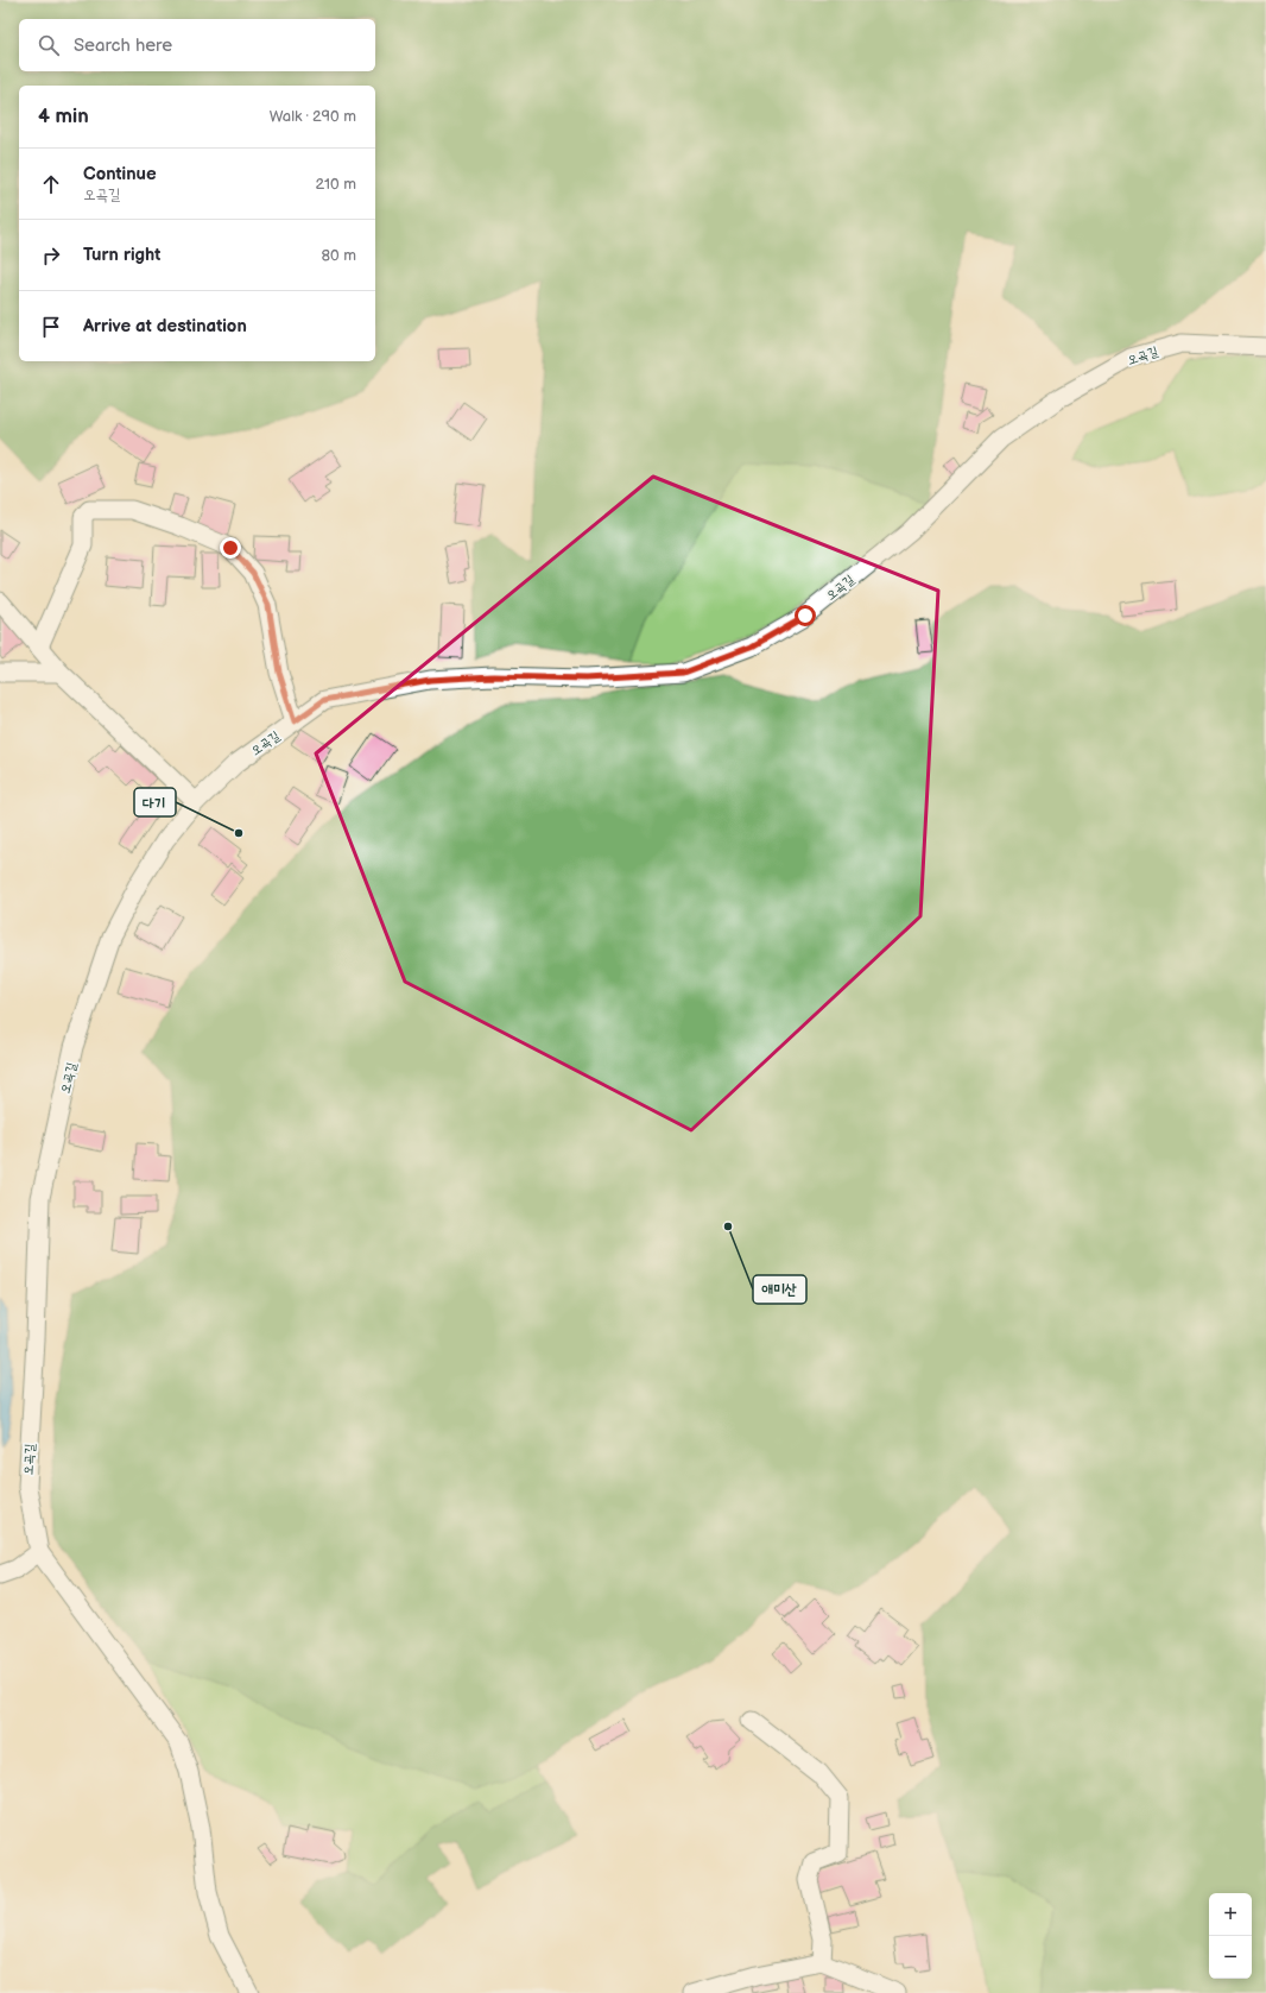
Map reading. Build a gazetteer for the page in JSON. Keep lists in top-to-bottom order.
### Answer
{
  "streets": {
    "street": ["오곡길"]
  },
  "places": ["다기", "애미산"],
  "page": {
    "search": "Search here",
    "heading": ["4 min", "Walk · 290 m"],
    "list": [
      ["Continue", "오곡길", "210 m"],
      ["Turn right", "80 m"],
      "Arrive at destination"
    ],
    "map_buttons": ["+", "−"]
  }
}
